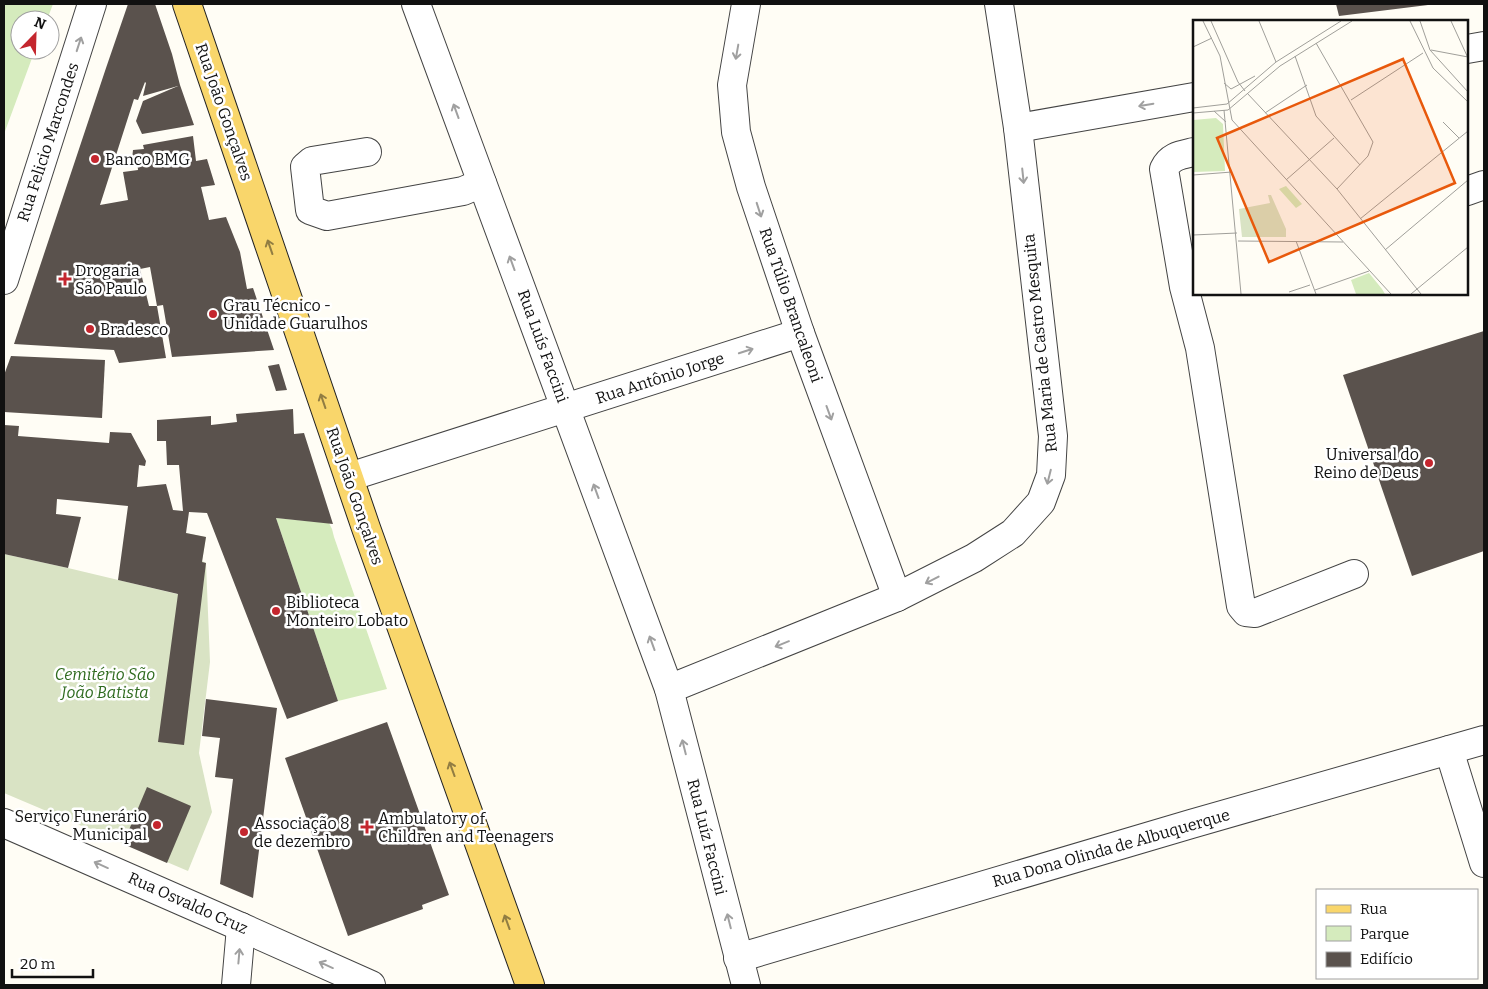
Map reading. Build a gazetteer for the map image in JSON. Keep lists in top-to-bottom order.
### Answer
{
  "streets": {
    "main road": ["Rua João Gonçalves"],
    "street": [
      "Rua Felicio Marcondes",
      "Rua Túlio Brancaleoni",
      "Rua Maria de Castro Mesquita",
      "Rua Luís Faccini",
      "Rua Antônio Jorge",
      "Rua Luíz Faccini",
      "Rua Dona Olinda de Albuquerque",
      "Rua Osvaldo Cruz"
    ]
  },
  "crossings": [
    ["Rua João Gonçalves", "Rua Antônio Jorge"],
    ["Rua Túlio Brancaleoni", "Rua Maria de Castro Mesquita"],
    ["Rua Túlio Brancaleoni", "Rua Antônio Jorge"],
    ["Rua Maria de Castro Mesquita", "Rua Luís Faccini"],
    ["Rua Maria de Castro Mesquita", "Rua Luíz Faccini"],
    ["Rua Luís Faccini", "Rua Antônio Jorge"],
    ["Rua Luís Faccini", "Rua Luíz Faccini"],
    ["Rua Luíz Faccini", "Rua Dona Olinda de Albuquerque"]
  ],
  "one_way": [
    "Rua João Gonçalves",
    "Rua Felicio Marcondes",
    "Rua Túlio Brancaleoni",
    "Rua Maria de Castro Mesquita",
    "Rua Luís Faccini",
    "Rua Antônio Jorge",
    "Rua Luíz Faccini",
    "Rua Osvaldo Cruz"
  ],
  "parks": ["Cemitério São João Batista"],
  "places": {
    "other": [
      "Banco BMG",
      "Grau Técnico - Unidade Guarulhos",
      "Bradesco",
      "Universal do Reino de Deus",
      "Biblioteca Monteiro Lobato",
      "Serviço Funerário Municipal",
      "Associação 8 de dezembro"
    ],
    "health": ["Drogaria São Paulo", "Ambulatory of Children and Teenagers"]
  },
  "legend": ["Rua", "Parque", "Edifício"],
  "scale_bar": "20 m",
  "north": "top right"
}
